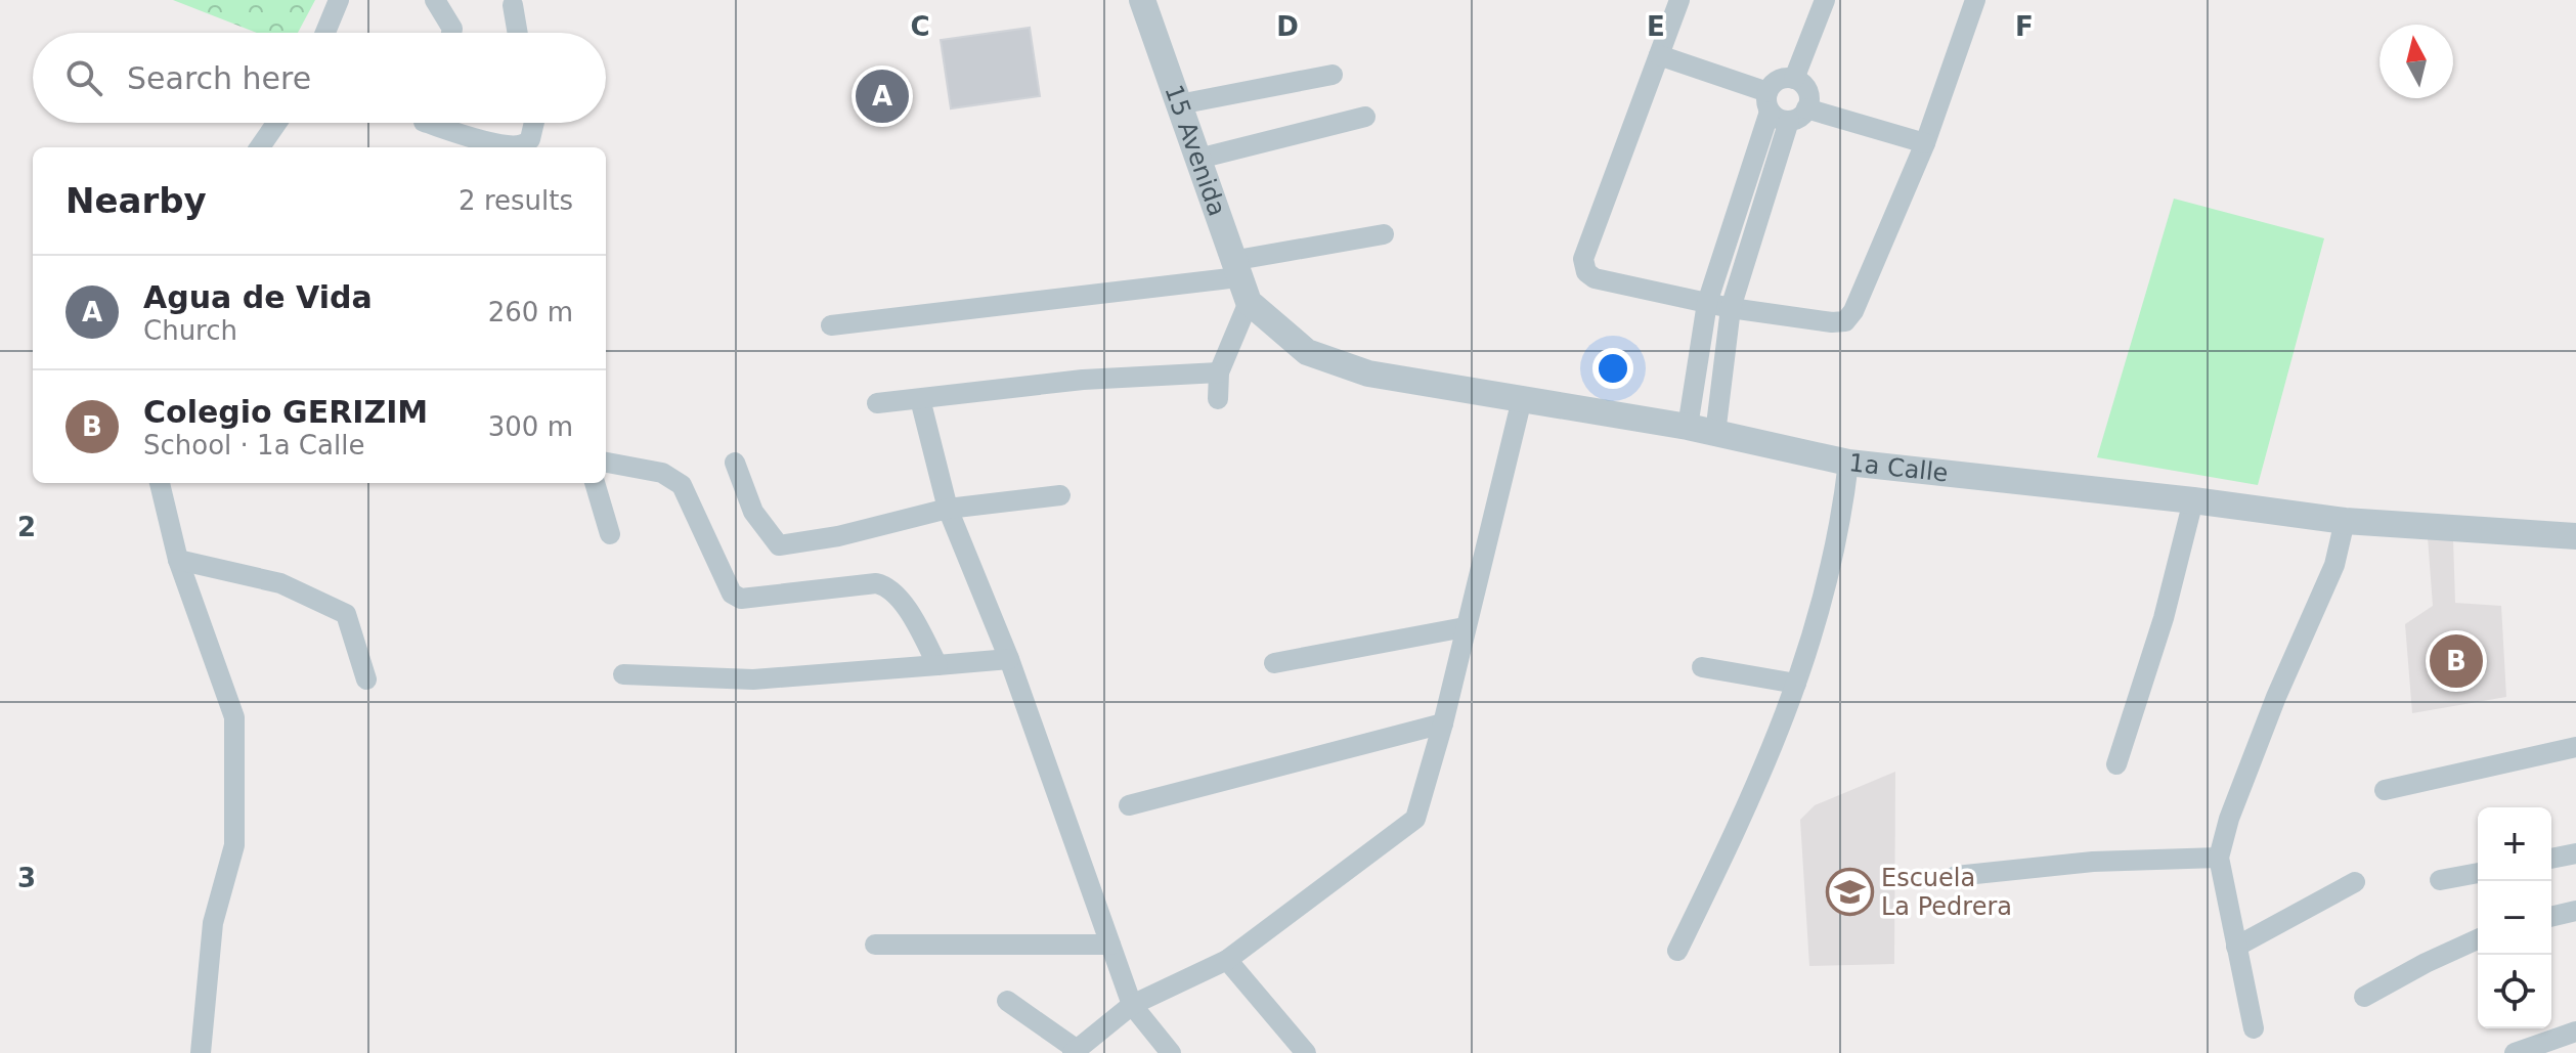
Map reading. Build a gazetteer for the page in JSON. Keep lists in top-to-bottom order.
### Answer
{
  "streets": {
    "street": ["15 Avenida", "1a Calle"]
  },
  "crossings": [
    ["15 Avenida", "1a Calle"]
  ],
  "places": {
    "school or university": ["Escuela La Pedrera"]
  },
  "north": "top",
  "page": {
    "search": "Search here",
    "pins": ["A", "B"],
    "heading": ["Nearby", "2 results"],
    "list": [
      {
        "mark": "A",
        "name": "Agua de Vida",
        "note": "Church",
        "value": "260 m"
      },
      {
        "mark": "B",
        "name": "Colegio GERIZIM",
        "note": "School · 1a Calle",
        "value": "300 m"
      }
    ],
    "map_buttons": ["+", "−"]
  },
  "grid": {
    "columns": [
      "C",
      "D",
      "E",
      "F"
    ],
    "rows": ["2", "3"]
  }
}
